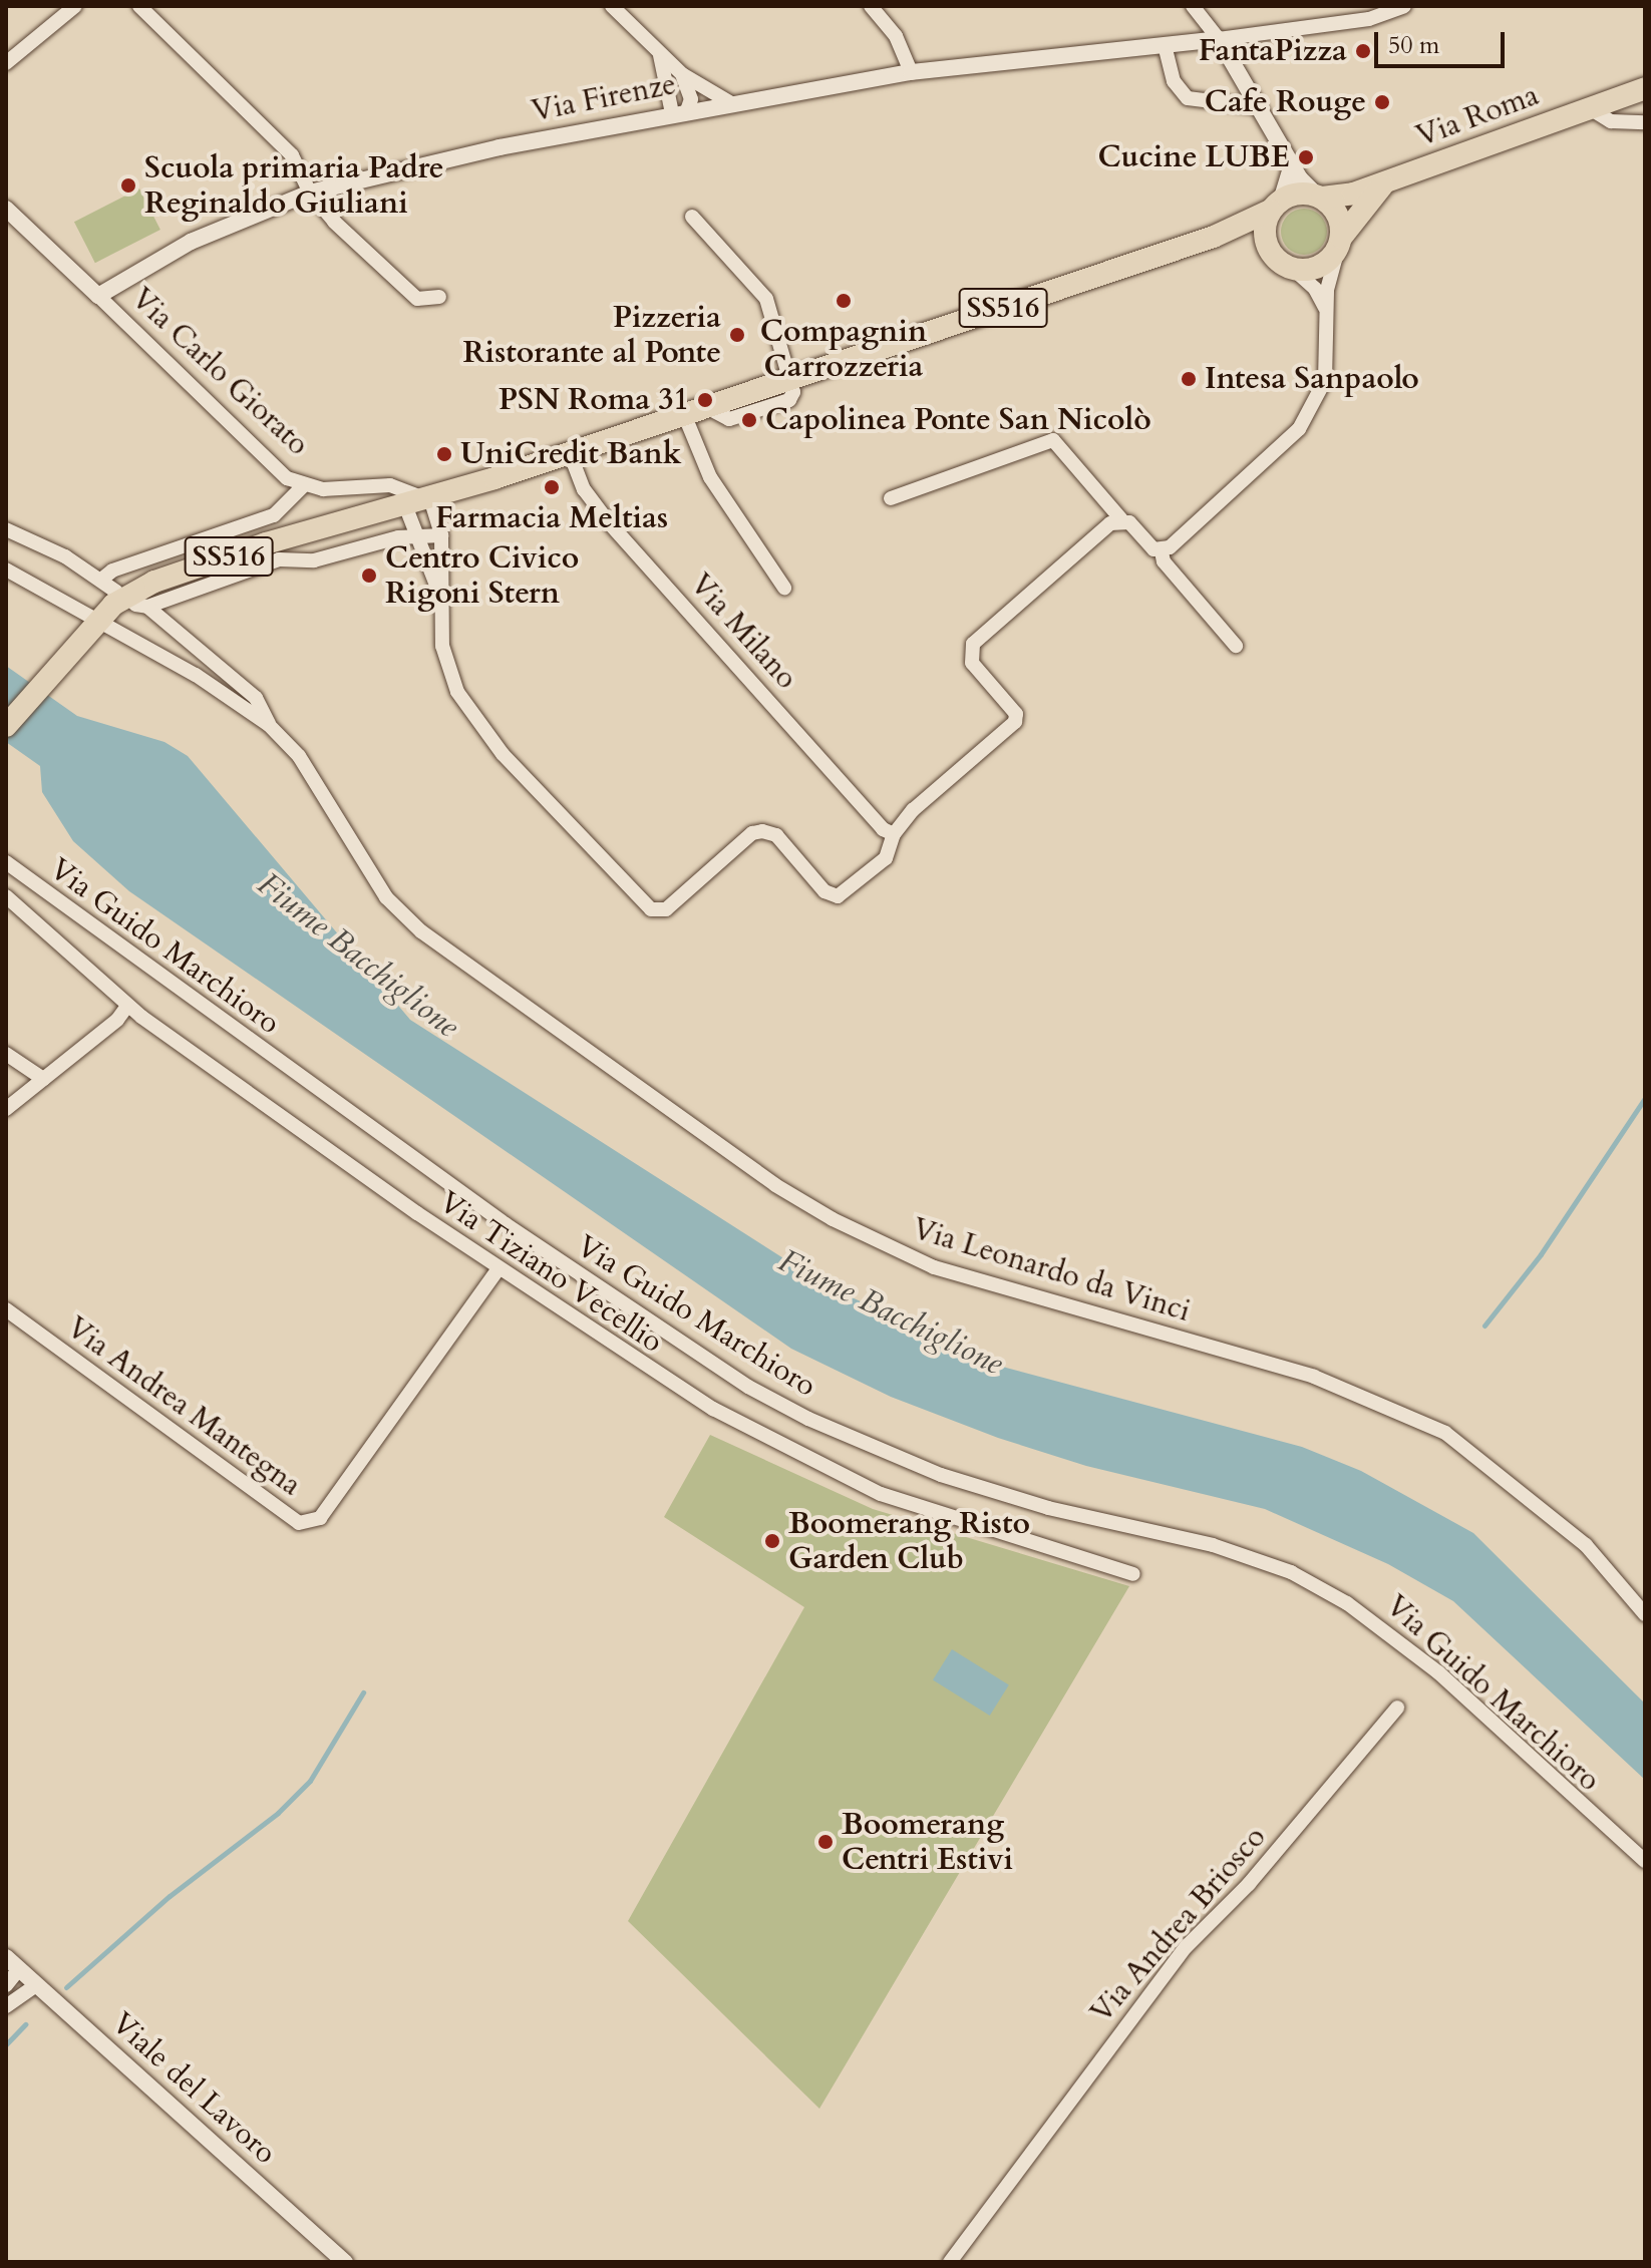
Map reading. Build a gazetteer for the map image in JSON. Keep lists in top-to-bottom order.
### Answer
{
  "streets": {
    "main road": ["Via Roma", "SS516"],
    "street": [
      "Via Firenze",
      "Via Carlo Giorato",
      "Via Milano",
      "Via Guido Marchioro",
      "Via Leonardo da Vinci",
      "Via Tiziano Vecellio",
      "Via Andrea Mantegna",
      "Via Andrea Briosco",
      "Viale del Lavoro"
    ]
  },
  "crossings": [
    ["Via Firenze", "Via Carlo Giorato"],
    ["Via Roma", "SS516"],
    ["SS516", "Via Carlo Giorato"],
    ["SS516", "Via Milano"],
    ["SS516", "Via Leonardo da Vinci"],
    ["Via Tiziano Vecellio", "Via Andrea Mantegna"]
  ],
  "water": ["Fiume Bacchiglione"],
  "places": [
    "FantaPizza",
    "Cafe Rouge",
    "Cucine LUBE",
    "Scuola primaria Padre Reginaldo Giuliani",
    "Compagnin Carrozzeria",
    "Pizzeria Ristorante al Ponte",
    "Intesa Sanpaolo",
    "PSN Roma 31",
    "Capolinea Ponte San Nicolò",
    "UniCredit Bank",
    "Farmacia Meltias",
    "Centro Civico Rigoni Stern",
    "Boomerang Risto Garden Club",
    "Boomerang Centri Estivi"
  ],
  "scale_bar": "50 m"
}
